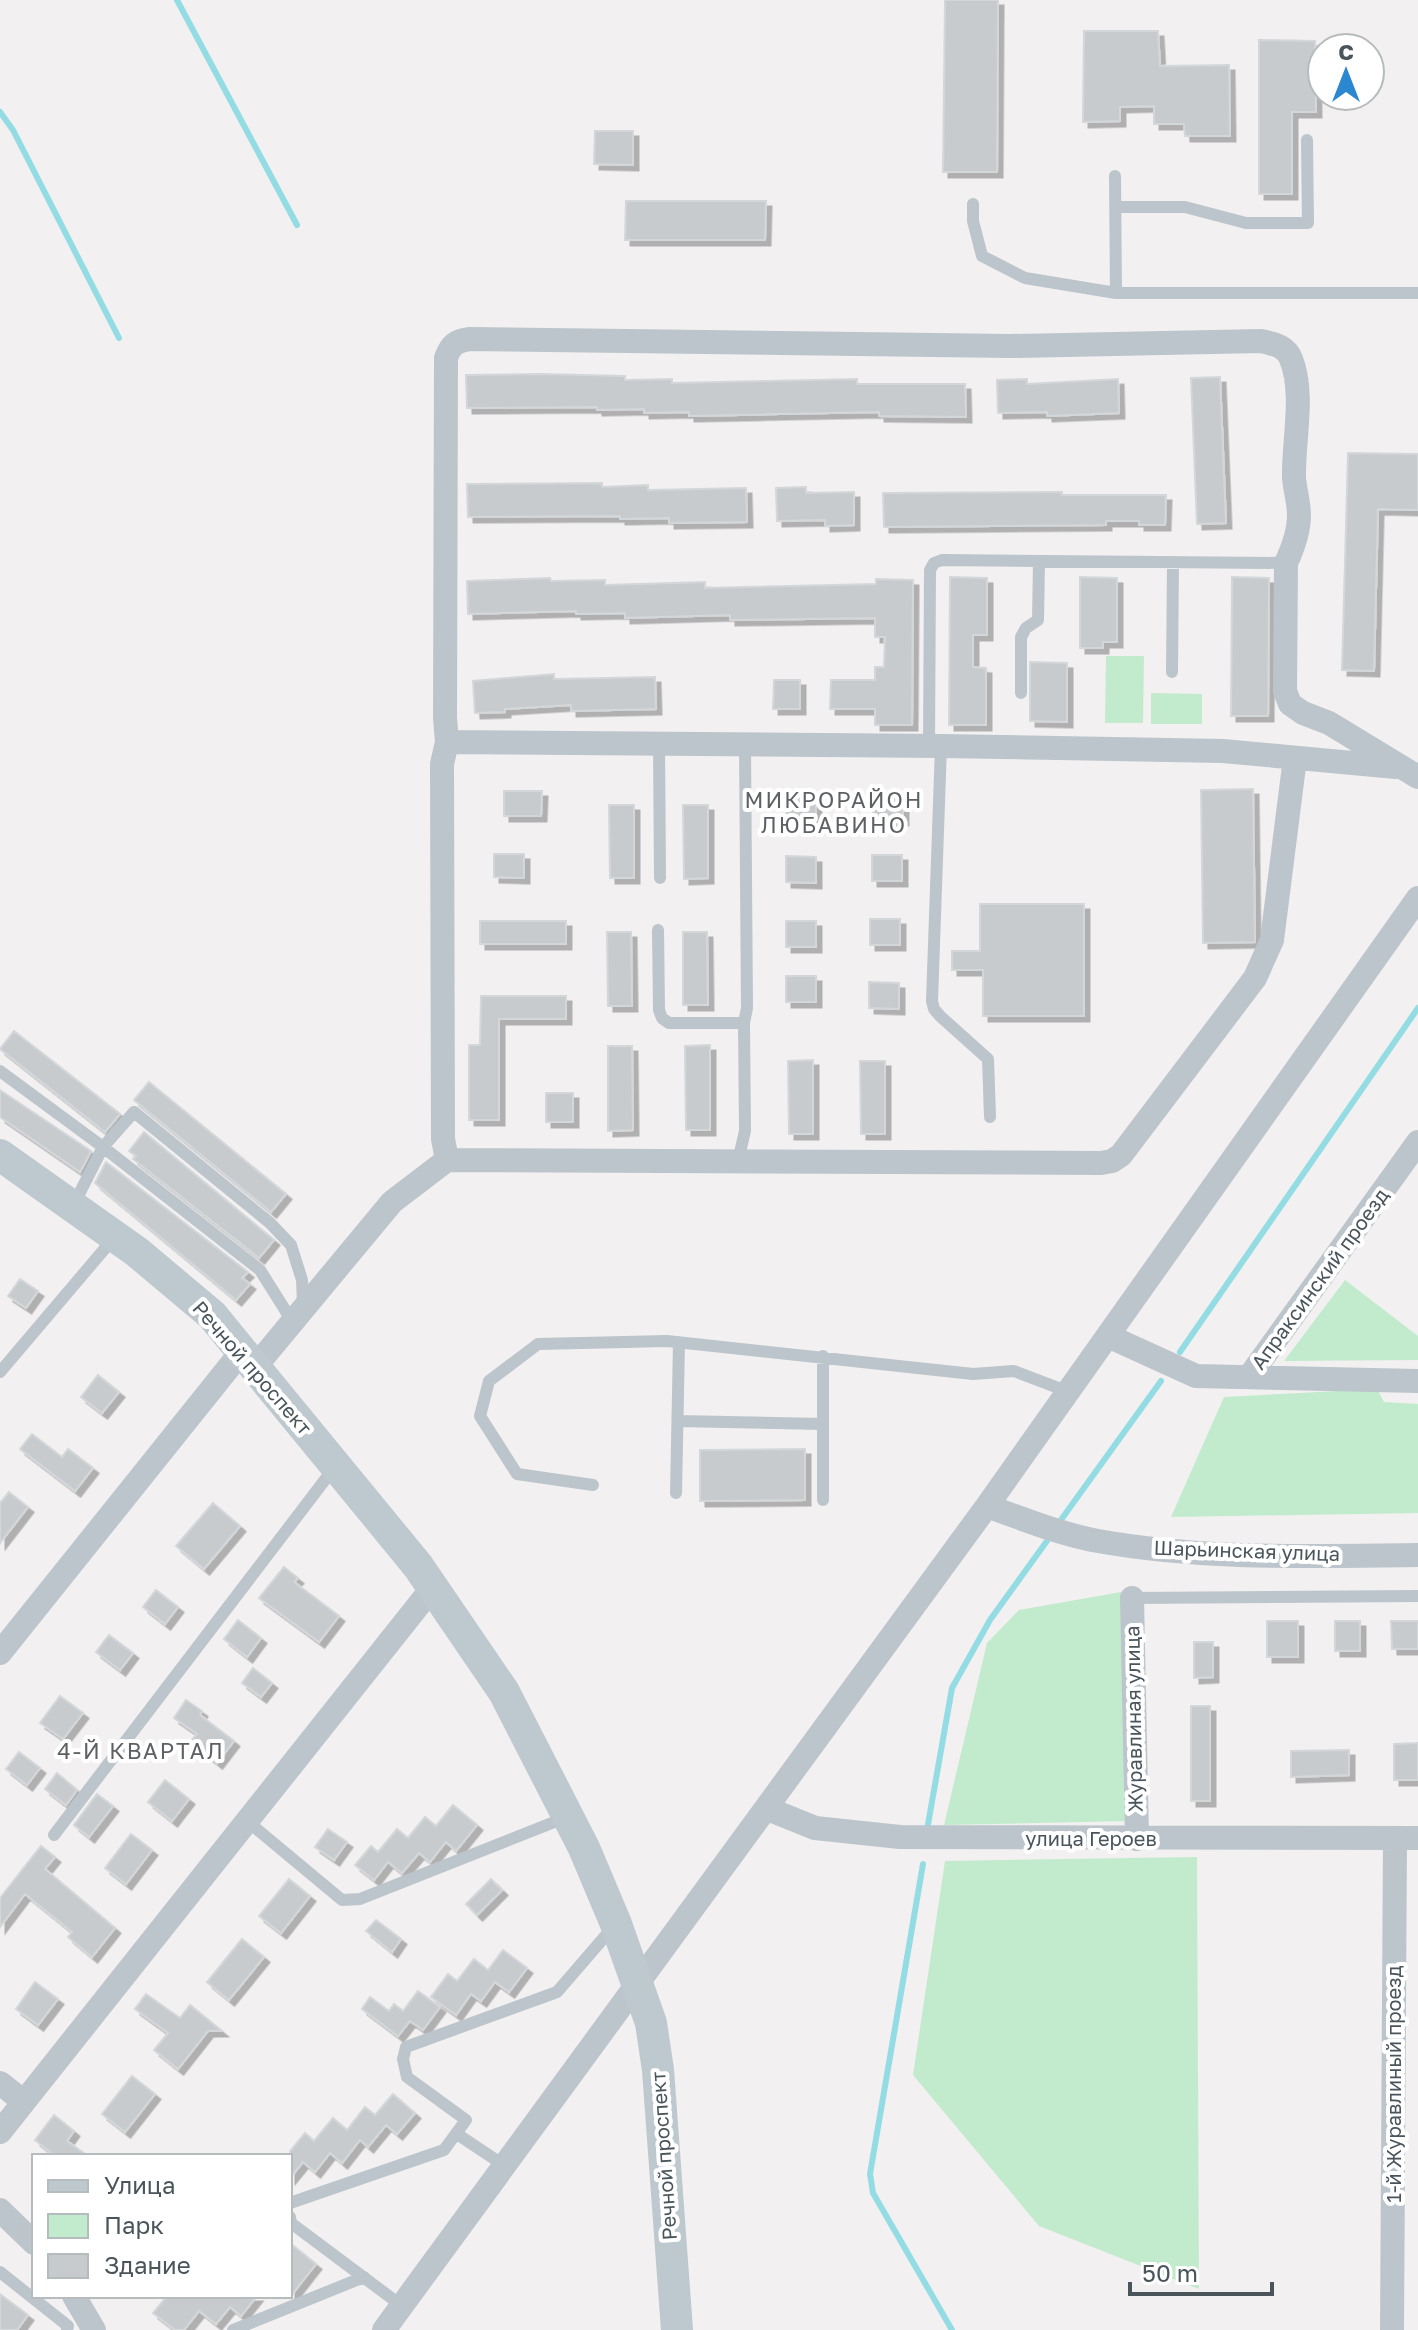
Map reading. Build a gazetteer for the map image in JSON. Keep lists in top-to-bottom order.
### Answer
{
  "streets": {
    "street": [
      "Апраксинский проезд",
      "Речной проспект",
      "Шарьинская улица",
      "Журавлиная улица",
      "улица Героев",
      "1-й Журавлиный проезд"
    ]
  },
  "crossings": [
    ["Журавлиная улица", "улица Героев"],
    ["улица Героев", "1-й Журавлиный проезд"]
  ],
  "districts": ["МИКРОРАЙОН ЛЮБАВИНО", "4-Й КВАРТАЛ"],
  "legend": ["Улица", "Парк", "Здание"],
  "scale_bar": "50 m",
  "north": "top"
}
